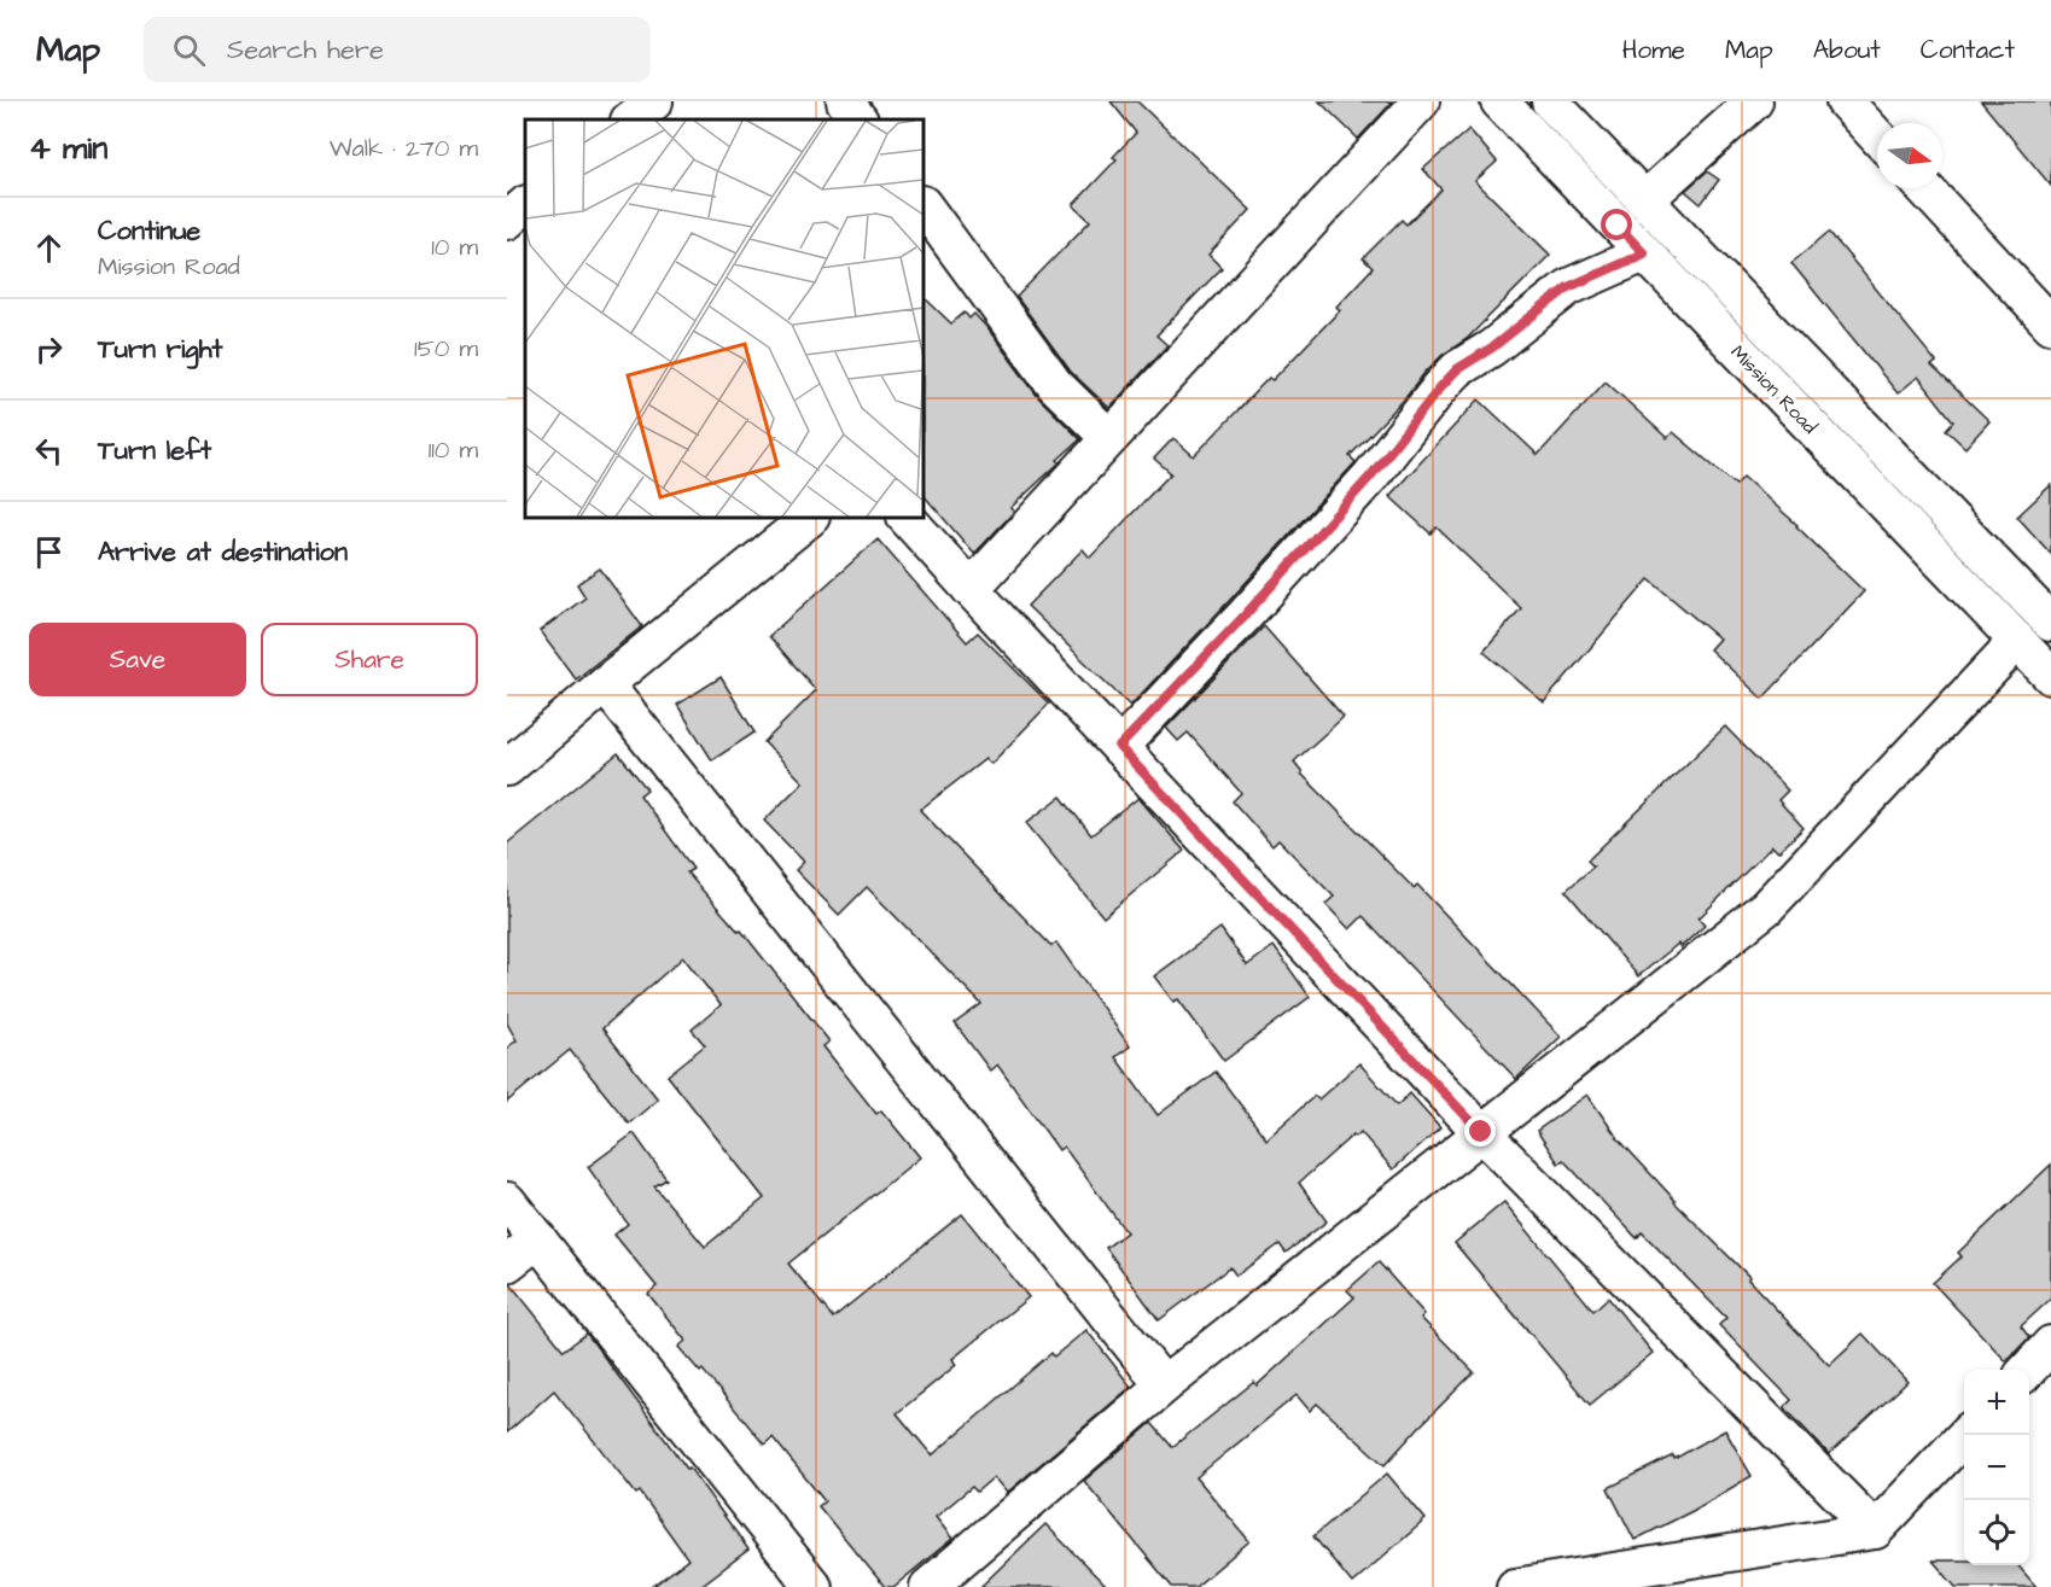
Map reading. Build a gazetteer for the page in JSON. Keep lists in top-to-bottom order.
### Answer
{
  "streets": {
    "street": ["Mission Road"]
  },
  "north": "right",
  "page": {
    "header": "Map",
    "search": "Search here",
    "nav": [
      "Home",
      "Map",
      "About",
      "Contact"
    ],
    "heading": ["4 min", "Walk · 270 m"],
    "list": [
      ["Continue", "Mission Road", "10 m"],
      ["Turn right", "150 m"],
      ["Turn left", "110 m"],
      "Arrive at destination"
    ],
    "buttons": ["Save", "Share"],
    "map_buttons": ["+", "−"]
  }
}
